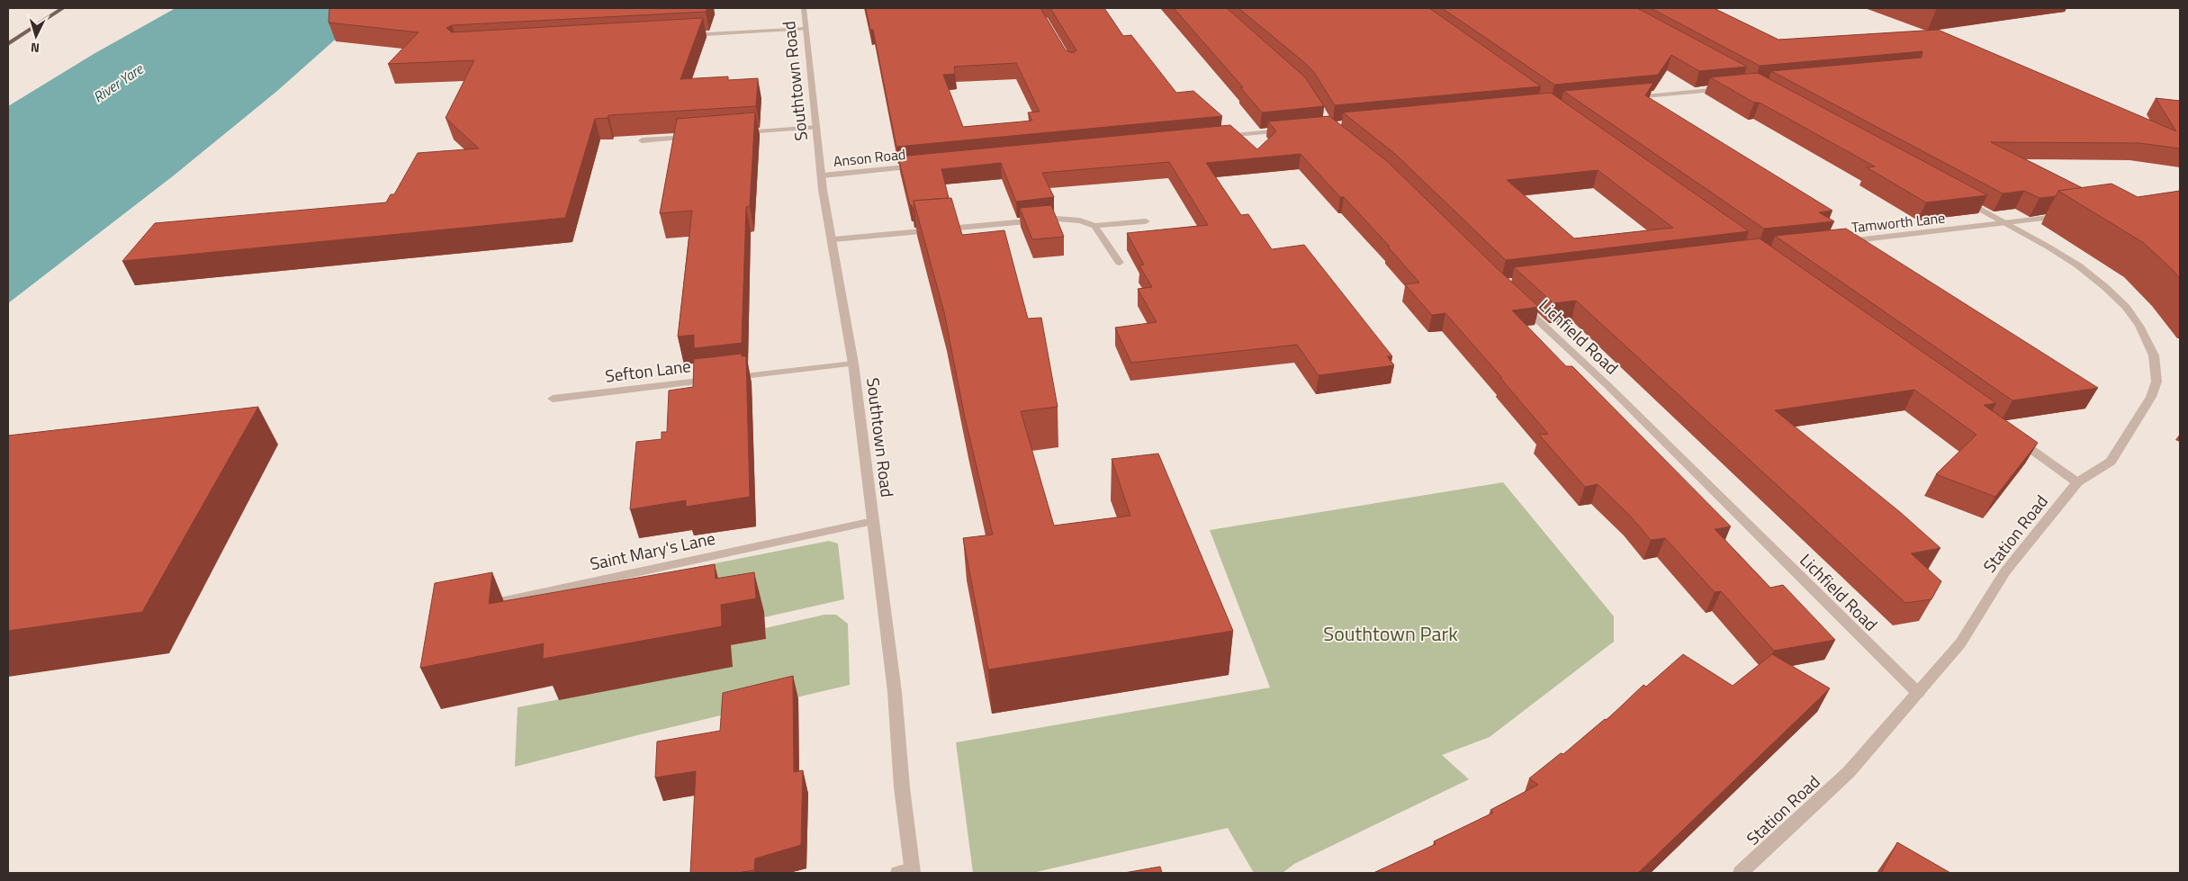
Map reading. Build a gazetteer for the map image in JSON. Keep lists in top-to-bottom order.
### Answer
{
  "streets": {
    "street": [
      "Southtown Road",
      "Anson Road",
      "Tamworth Lane",
      "Lichfield Road",
      "Sefton Lane",
      "Station Road",
      "Saint Mary's Lane"
    ]
  },
  "crossings": [
    ["Southtown Road", "Anson Road"],
    ["Southtown Road", "Sefton Lane"],
    ["Southtown Road", "Saint Mary's Lane"],
    ["Tamworth Lane", "Station Road"],
    ["Lichfield Road", "Station Road"]
  ],
  "water": ["River Yare"],
  "parks": ["Southtown Park"],
  "north": "bottom"
}
